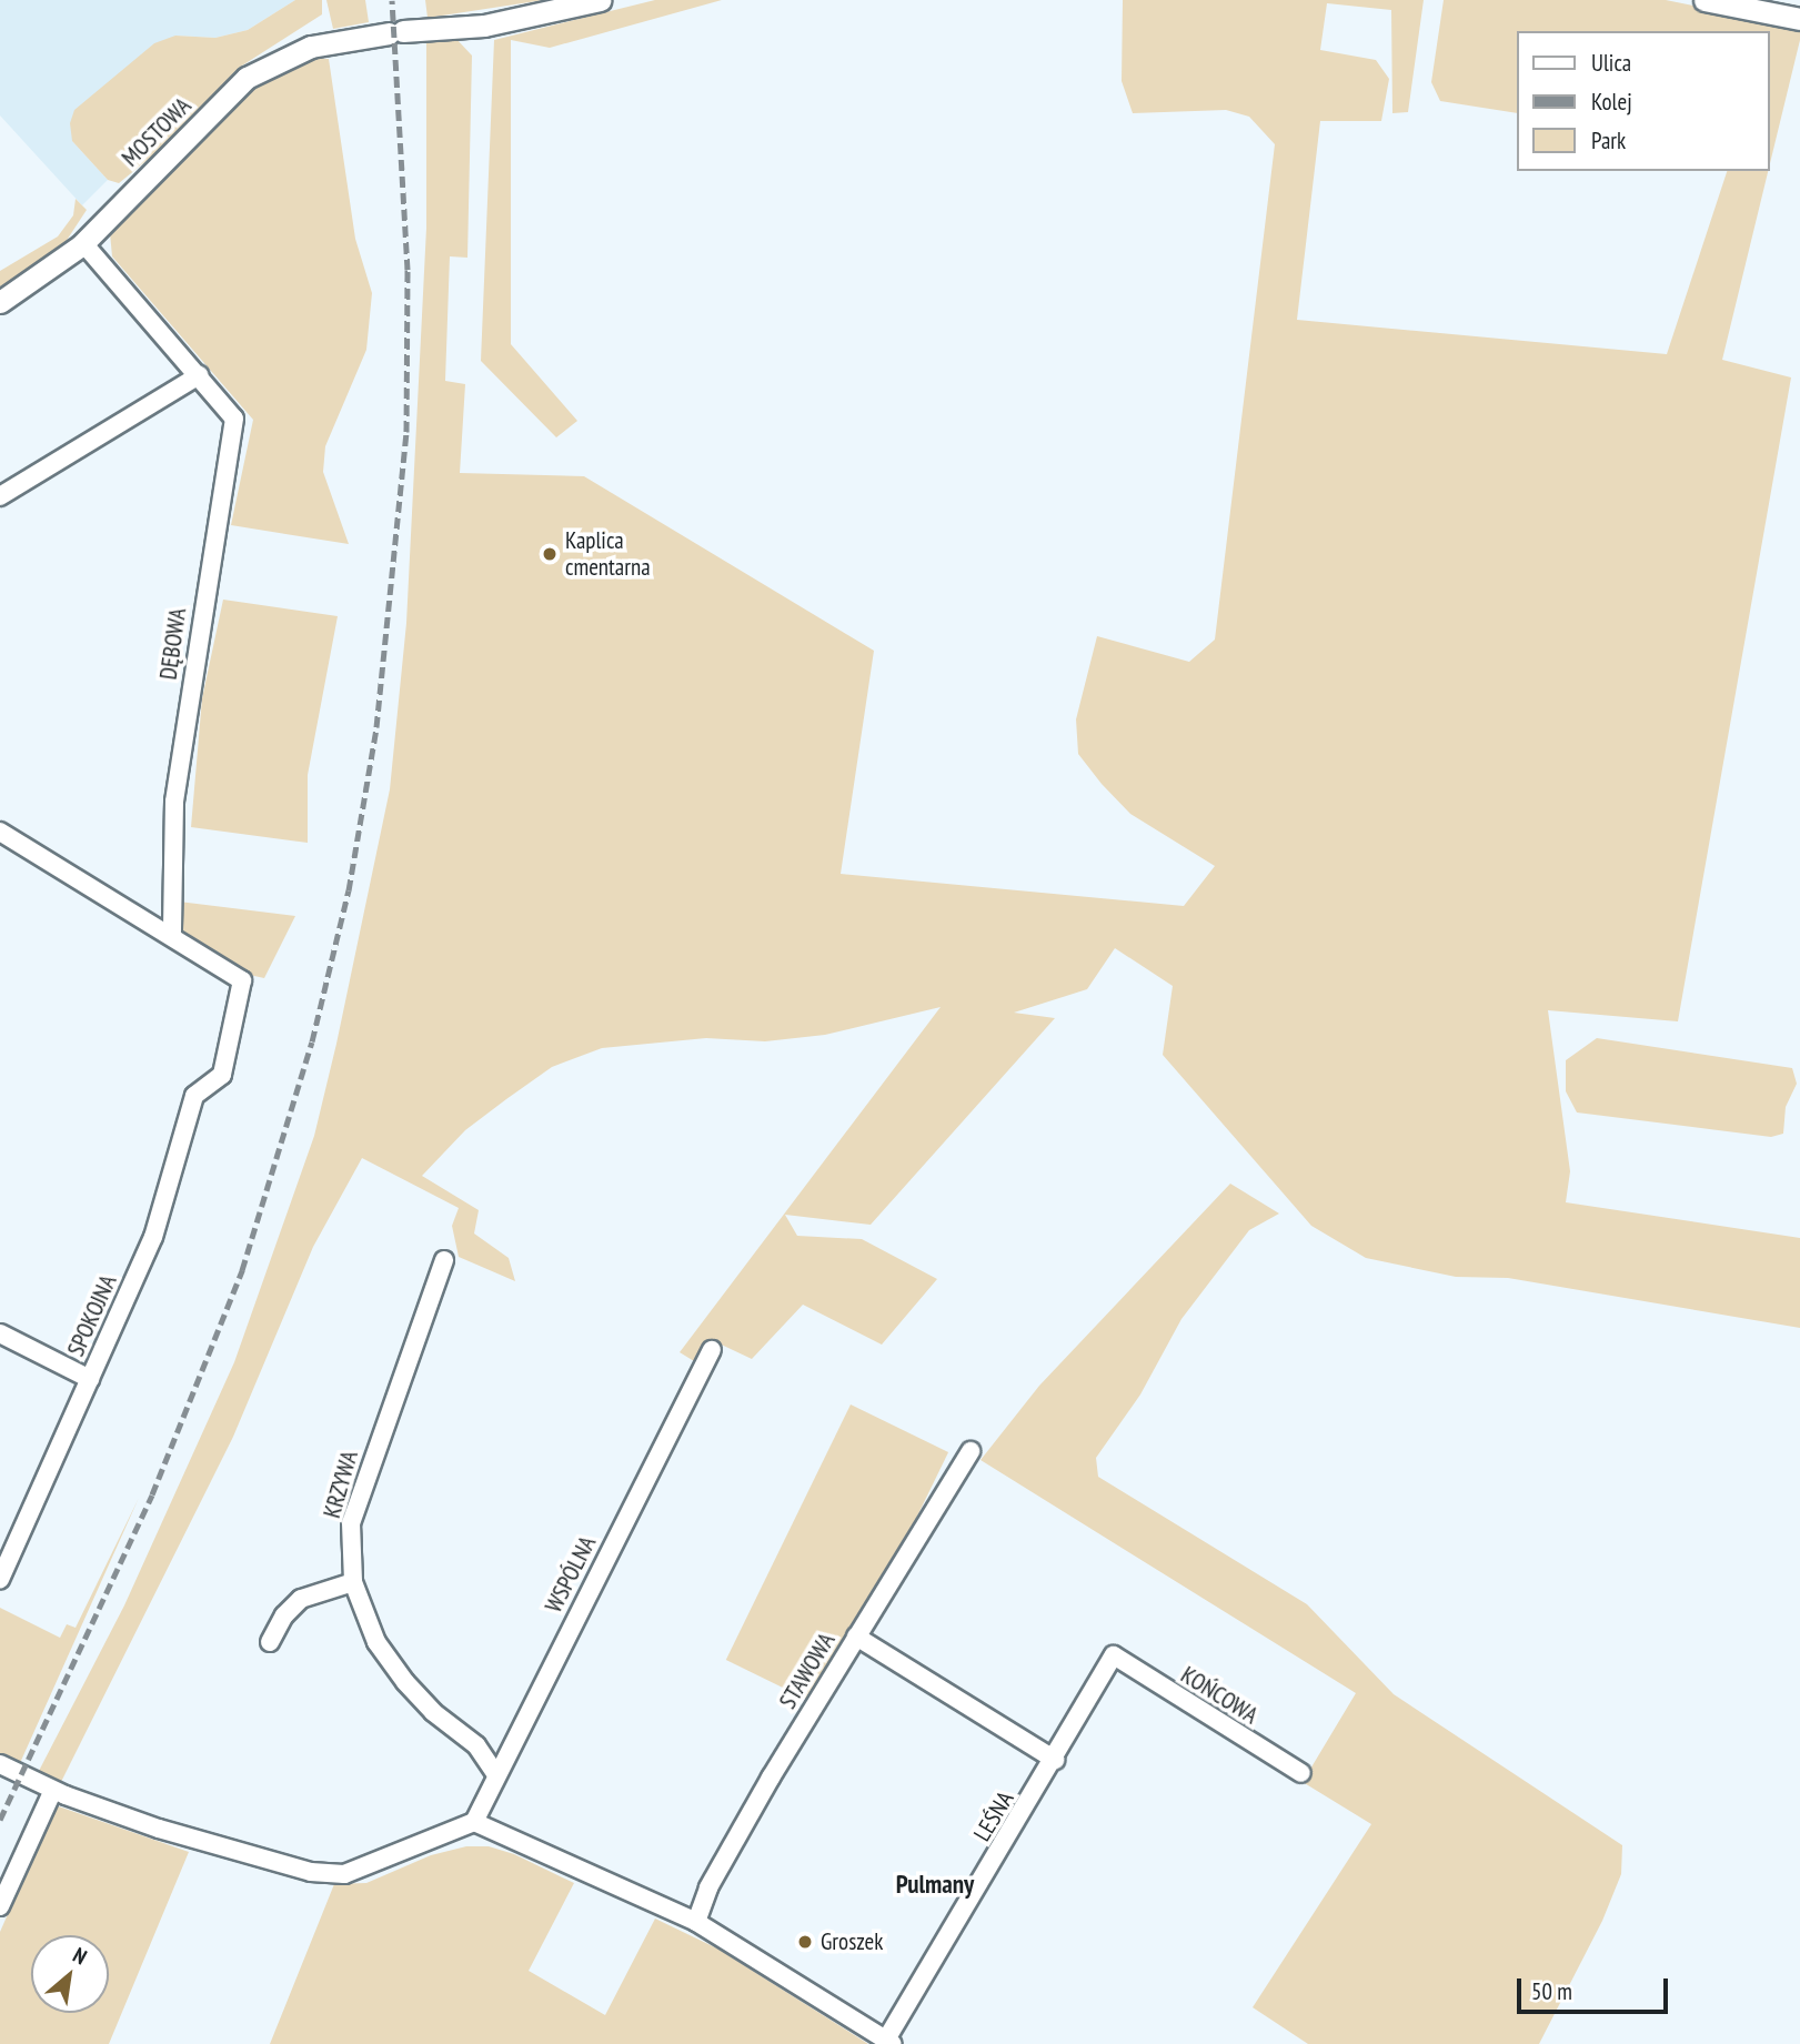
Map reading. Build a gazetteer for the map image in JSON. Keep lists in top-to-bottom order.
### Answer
{
  "streets": {
    "street": [
      "MOSTOWA",
      "DĘBOWA",
      "SPOKOJNA",
      "KRZYWA",
      "WSPÓLNA",
      "STAWOWA",
      "KOŃCOWA",
      "LEŚNA"
    ]
  },
  "crossings": [
    ["MOSTOWA", "DĘBOWA"],
    ["DĘBOWA", "SPOKOJNA"],
    ["KRZYWA", "WSPÓLNA"],
    ["KOŃCOWA", "LEŚNA"]
  ],
  "districts": ["Pulmany"],
  "places": ["Kaplica cmentarna", "Groszek"],
  "legend": ["Ulica", "Kolej", "Park"],
  "scale_bar": "50 m",
  "north": "top right"
}
